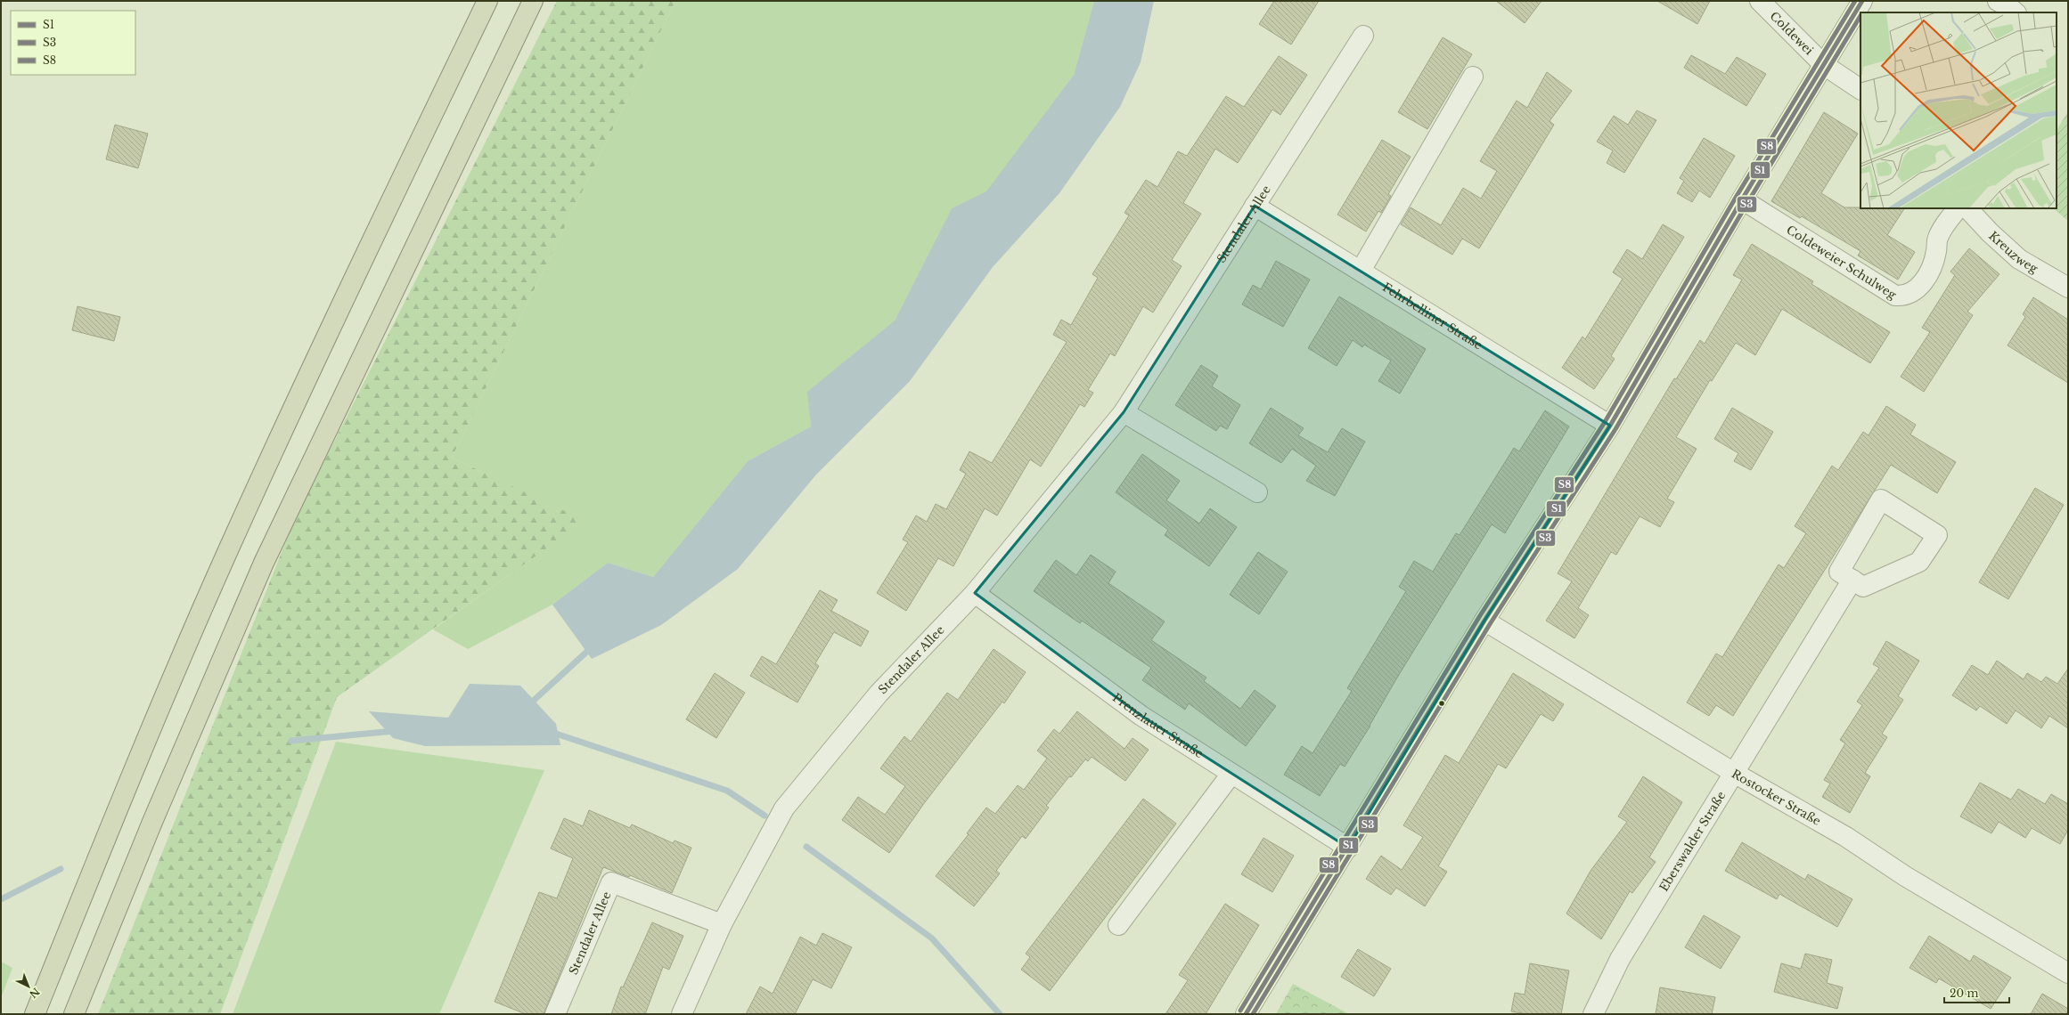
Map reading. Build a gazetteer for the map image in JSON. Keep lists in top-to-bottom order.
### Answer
{
  "streets": {
    "street": [
      "Coldewei",
      "Stendaler Allee",
      "Kreuzweg",
      "Coldeweier Schulweg",
      "Fehrbelliner Straße",
      "Prenzlauer Straße",
      "Rostocker Straße",
      "Eberswalder Straße"
    ]
  },
  "crossings": [
    ["Stendaler Allee", "Fehrbelliner Straße"],
    ["Stendaler Allee", "Prenzlauer Straße"],
    ["Rostocker Straße", "Eberswalder Straße"]
  ],
  "lines": ["transit line S1", "transit line S8", "transit line S3"],
  "legend": ["S1", "S3", "S8"],
  "scale_bar": "20 m",
  "north": "bottom right"
}
